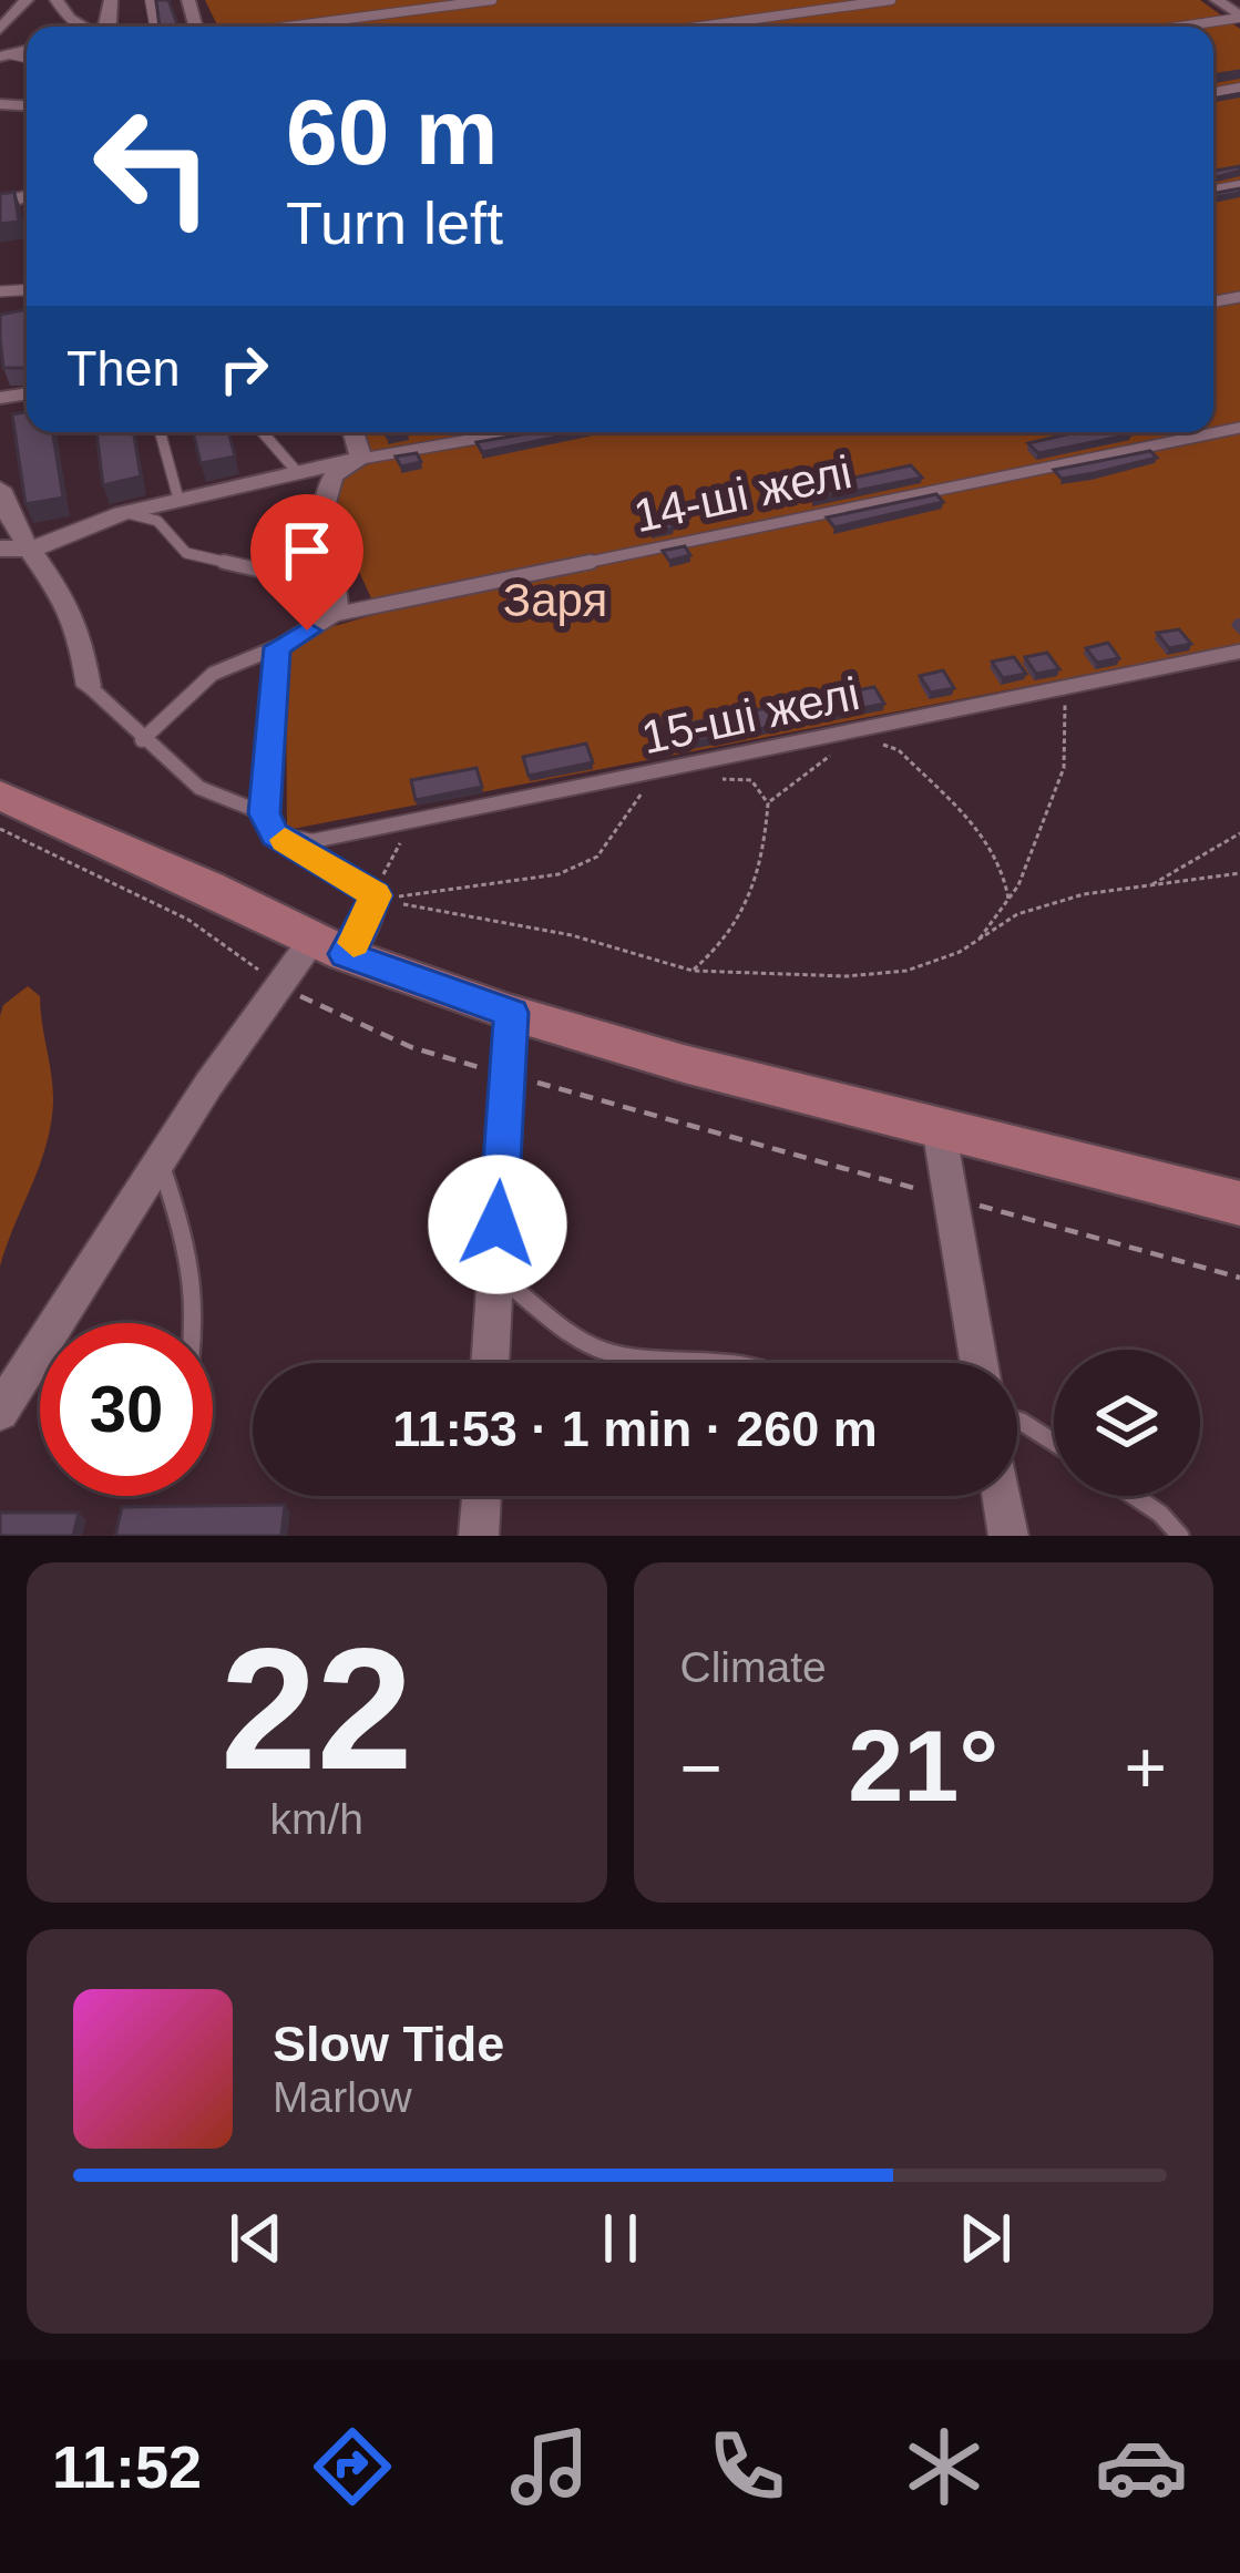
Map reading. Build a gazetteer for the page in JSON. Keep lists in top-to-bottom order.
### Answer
{
  "streets": {
    "lane": ["14-ші желі", "15-ші желі"]
  },
  "parks": ["Заря"],
  "page": {
    "turn": ["60 m", "Turn left"],
    "then": "Then",
    "limit": "30",
    "trip": "11:53 · 1 min · 260 m",
    "tile": [
      ["22", "km/h"],
      "Climate"
    ],
    "heat": ["−", "21°", "+"],
    "song": ["Slow Tide", "Marlow"],
    "tabs": "11:52"
  }
}
